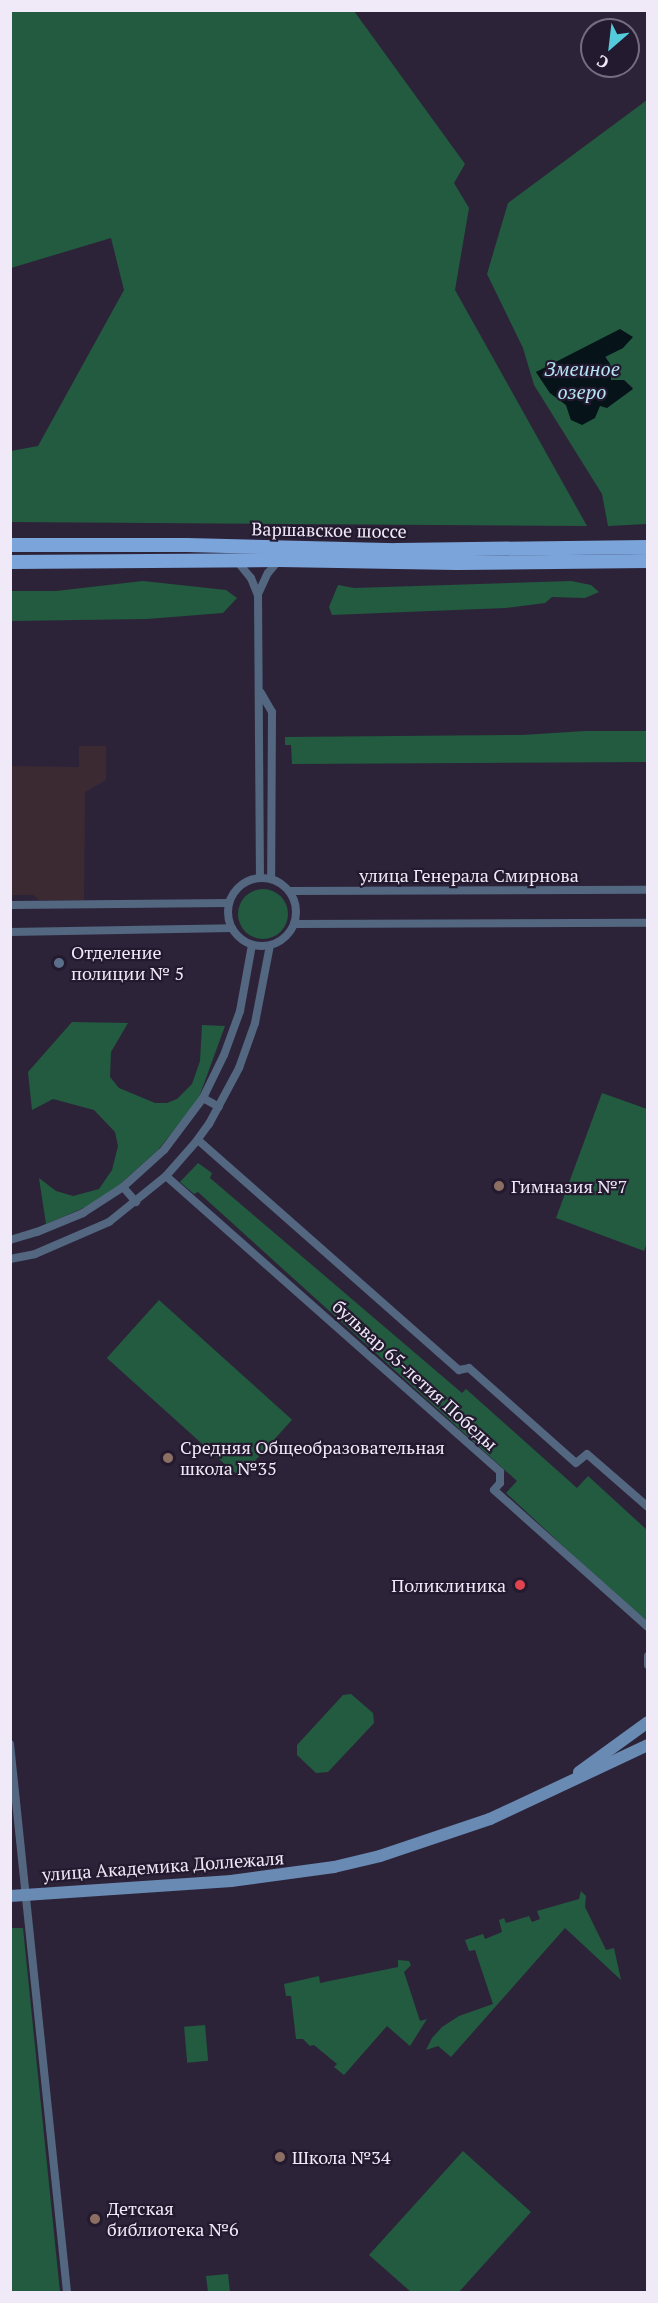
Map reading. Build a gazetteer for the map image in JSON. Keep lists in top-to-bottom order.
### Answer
{
  "streets": {
    "main road": ["Варшавское шоссе", "улица Академика Доллежаля"],
    "street": ["улица Генерала Смирнова", "бульвар 65-летия Победы"]
  },
  "water": ["Змеиное озеро"],
  "places": [
    "Отделение полиции № 5",
    "Гимназия №7",
    "Средняя Общеобразовательная школа №35",
    "Поликлиника",
    "Школа №34",
    "Детская библиотека №6"
  ],
  "north": "bottom left"
}
